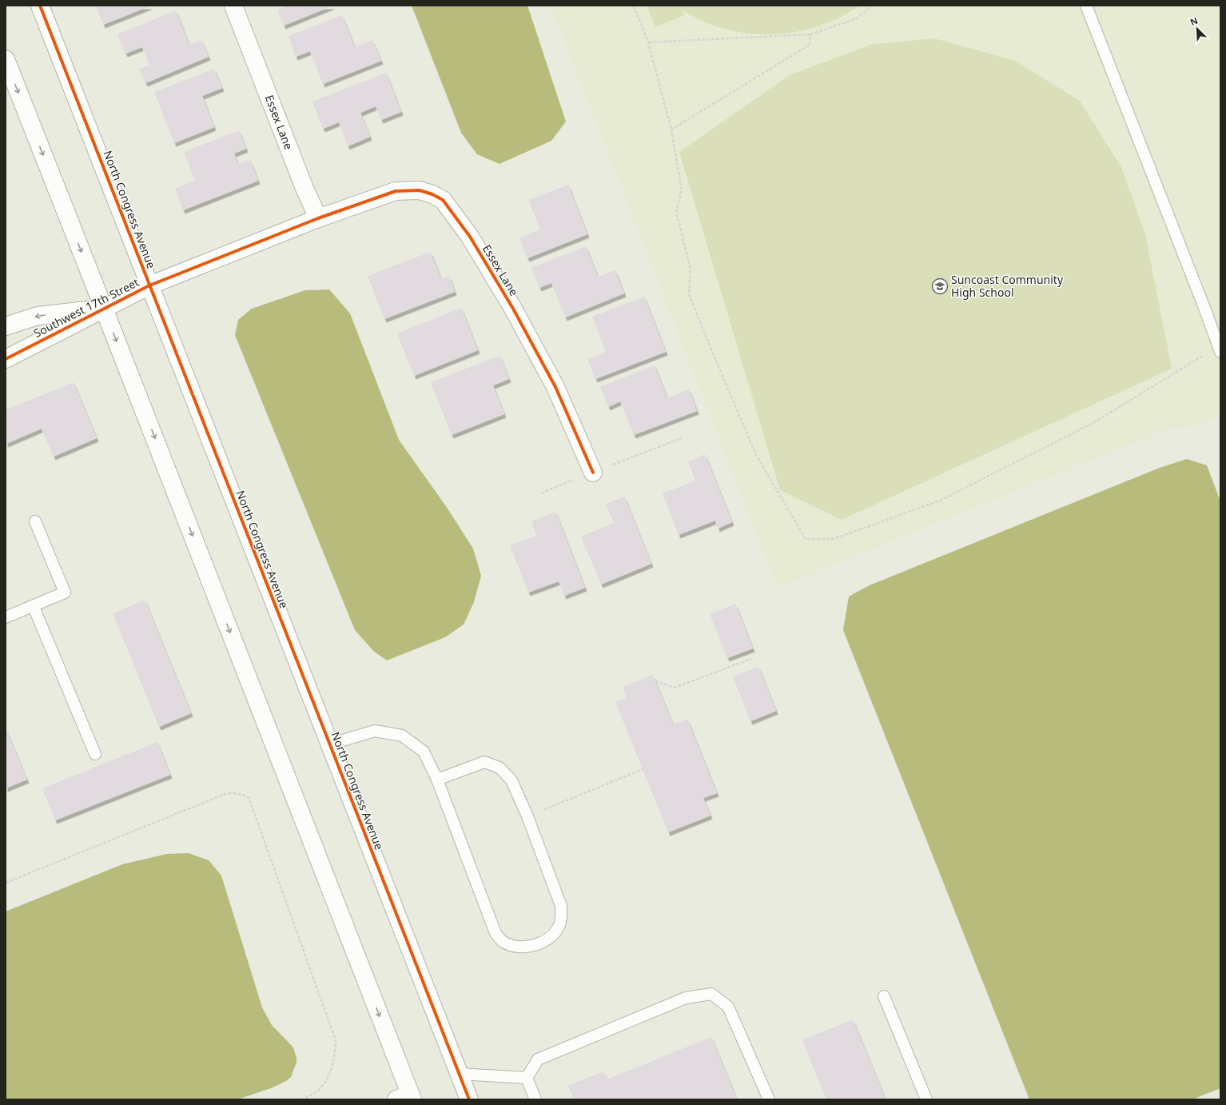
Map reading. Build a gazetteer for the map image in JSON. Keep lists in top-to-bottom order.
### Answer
{
  "streets": {
    "street": ["Essex Lane", "North Congress Avenue", "Southwest 17th Street"]
  },
  "crossings": [
    ["Essex Lane", "Southwest 17th Street"],
    ["North Congress Avenue", "Southwest 17th Street"]
  ],
  "places": {
    "school or university": ["Suncoast Community High School"]
  },
  "north": "top left"
}
